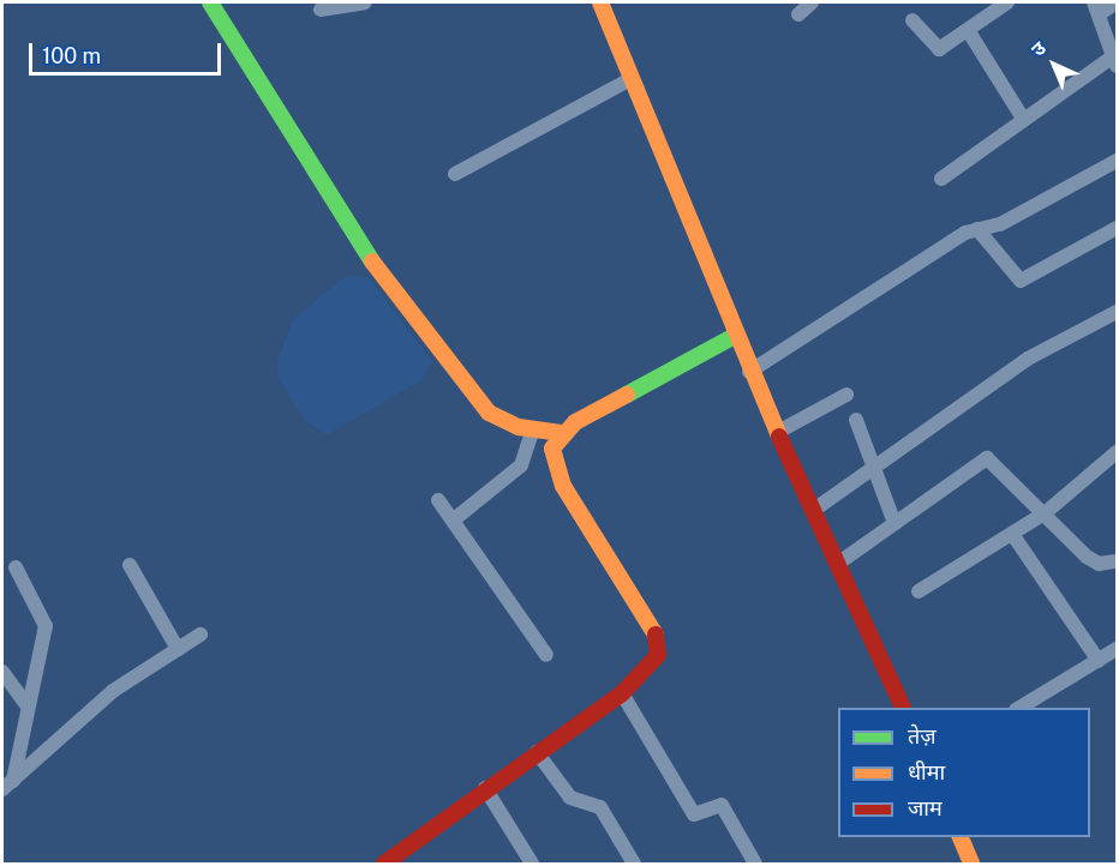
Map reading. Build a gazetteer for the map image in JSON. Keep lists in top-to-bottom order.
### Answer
{
  "legend": ["तेज़", "धीमा", "जाम"],
  "scale_bar": "100 m",
  "north": "top left"
}
